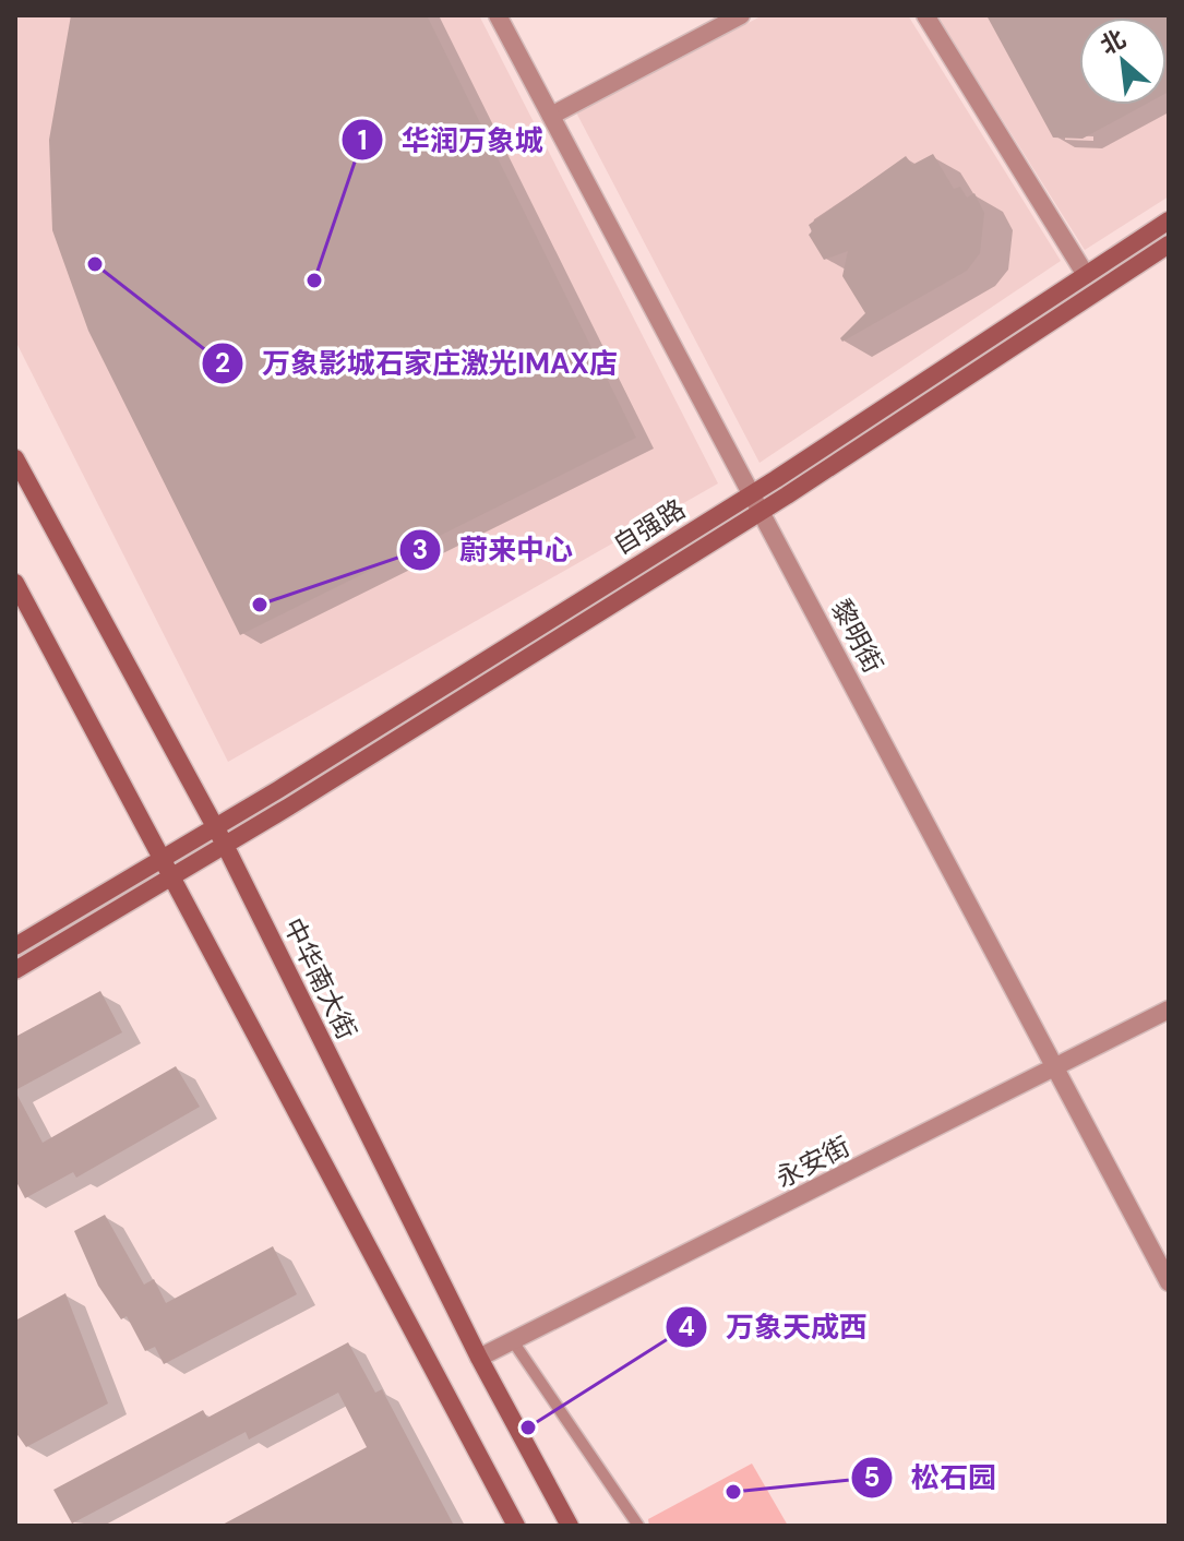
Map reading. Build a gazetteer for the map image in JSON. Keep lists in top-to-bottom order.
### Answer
{
  "streets": {
    "main road": ["自强路", "中华南大街"],
    "street": ["黎明街", "永安街"]
  },
  "crossings": [
    ["自强路", "黎明街"],
    ["自强路", "中华南大街"],
    ["黎明街", "永安街"],
    ["中华南大街", "永安街"]
  ],
  "places": [
    "万象影城石家庄激光IMAX店",
    "华润万象城",
    "蔚来中心",
    "万象天成西",
    "松石园"
  ],
  "north": "top left"
}
